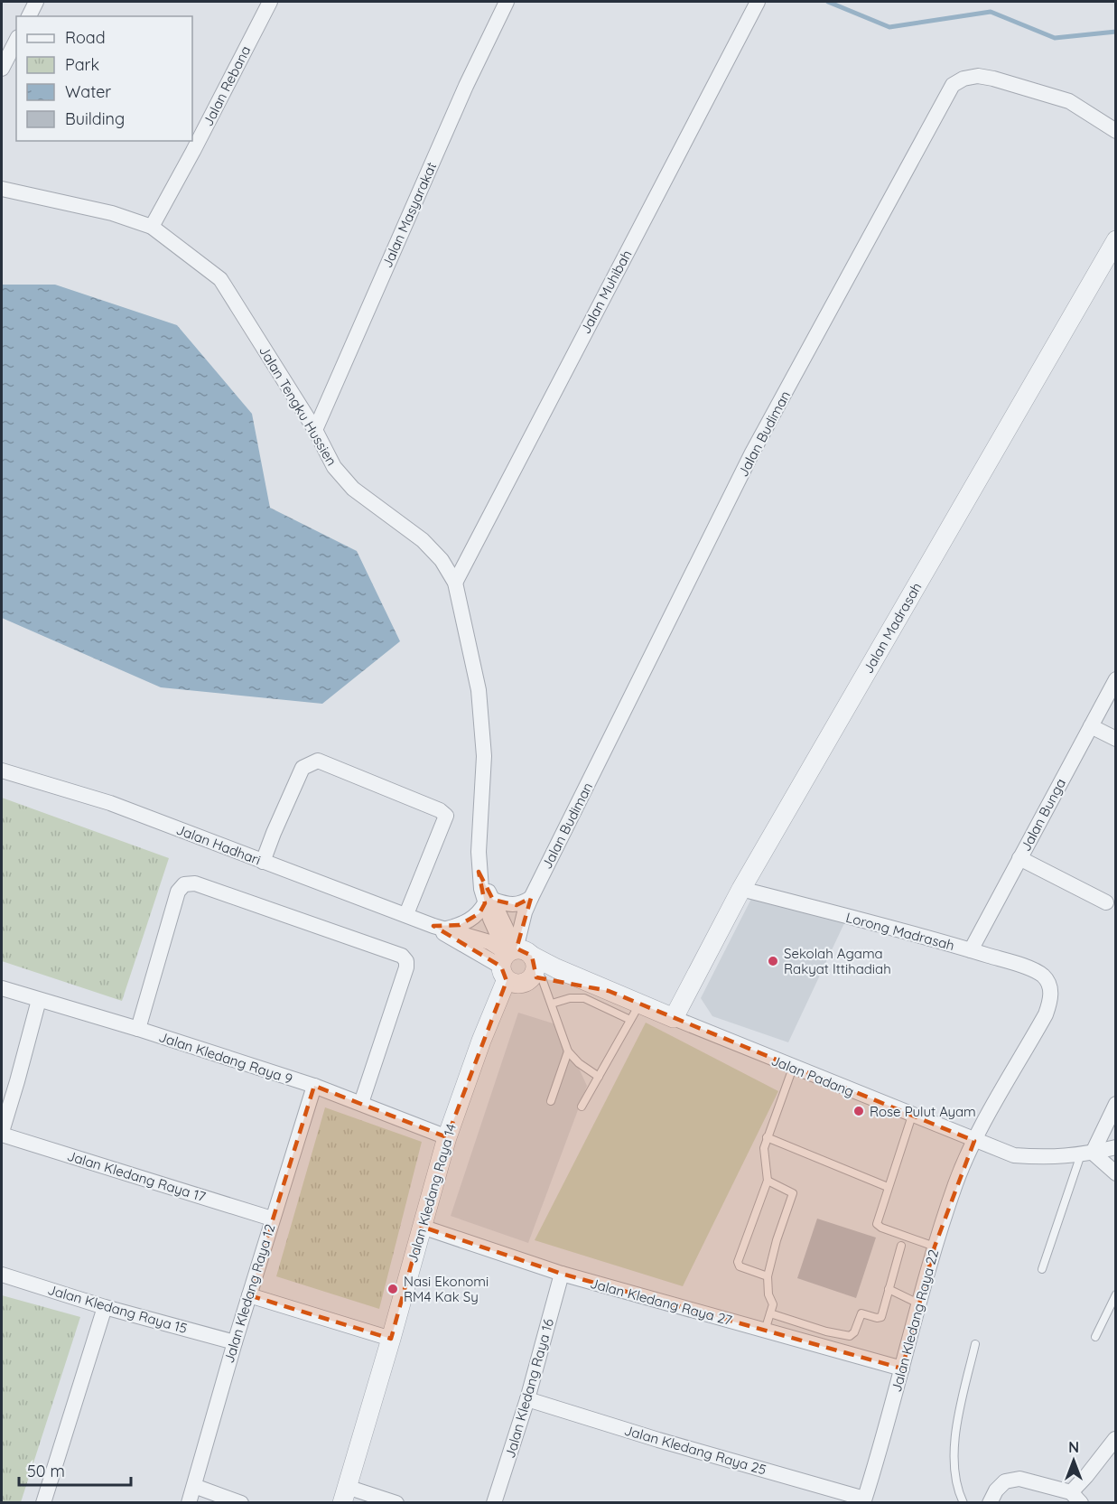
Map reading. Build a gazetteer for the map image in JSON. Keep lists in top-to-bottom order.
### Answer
{
  "streets": {
    "street": [
      "Jalan Rebana",
      "Jalan Masyarakat",
      "Jalan Muhibah",
      "Jalan Tengku Hussien",
      "Jalan Budiman",
      "Jalan Madrasah",
      "Jalan Bunga",
      "Jalan Hadhari",
      "Lorong Madrasah",
      "Jalan Kledang Raya 9",
      "Jalan Padang",
      "Jalan Kledang Raya 17",
      "Jalan Kledang Raya 14",
      "Jalan Kledang Raya 12",
      "Jalan Kledang Raya 27",
      "Jalan Kledang Raya 15",
      "Jalan Kledang Raya 22",
      "Jalan Kledang Raya 16",
      "Jalan Kledang Raya 25"
    ]
  },
  "crossings": [
    ["Jalan Rebana", "Jalan Tengku Hussien"],
    ["Jalan Masyarakat", "Jalan Tengku Hussien"],
    ["Jalan Muhibah", "Jalan Tengku Hussien"],
    ["Jalan Budiman", "Jalan Hadhari"],
    ["Jalan Budiman", "Jalan Padang"],
    ["Jalan Budiman", "Jalan Kledang Raya 14"],
    ["Jalan Madrasah", "Lorong Madrasah"],
    ["Jalan Madrasah", "Jalan Padang"],
    ["Jalan Bunga", "Lorong Madrasah"],
    ["Jalan Hadhari", "Jalan Padang"],
    ["Jalan Hadhari", "Jalan Kledang Raya 14"],
    ["Lorong Madrasah", "Jalan Padang"],
    ["Lorong Madrasah", "Jalan Kledang Raya 22"],
    ["Jalan Kledang Raya 9", "Jalan Kledang Raya 14"],
    ["Jalan Kledang Raya 9", "Jalan Kledang Raya 12"],
    ["Jalan Padang", "Jalan Kledang Raya 14"],
    ["Jalan Padang", "Jalan Kledang Raya 22"],
    ["Jalan Kledang Raya 17", "Jalan Kledang Raya 12"],
    ["Jalan Kledang Raya 14", "Jalan Kledang Raya 27"],
    ["Jalan Kledang Raya 12", "Jalan Kledang Raya 15"],
    ["Jalan Kledang Raya 27", "Jalan Kledang Raya 22"],
    ["Jalan Kledang Raya 27", "Jalan Kledang Raya 16"],
    ["Jalan Kledang Raya 22", "Jalan Kledang Raya 25"],
    ["Jalan Kledang Raya 16", "Jalan Kledang Raya 25"]
  ],
  "places": ["Sekolah Agama Rakyat Ittihadiah", "Rose Pulut Ayam", "Nasi Ekonomi RM4 Kak Sy"],
  "legend": [
    "Road",
    "Park",
    "Water",
    "Building"
  ],
  "scale_bar": "50 m",
  "north": "top"
}
